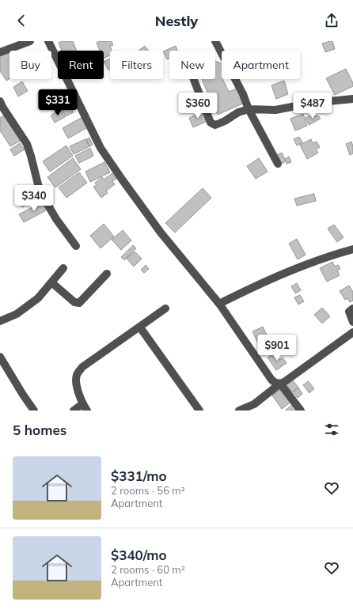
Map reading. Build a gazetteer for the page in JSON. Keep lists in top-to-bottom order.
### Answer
{
  "page": {
    "header": "Nestly",
    "chip": [
      "Buy",
      "Rent",
      "Filters",
      "New",
      "Apartment"
    ],
    "price": [
      "$331",
      "$360",
      "$487",
      "$340",
      "$901"
    ],
    "heading": "5 homes",
    "list": [
      {
        "name": "$331/mo",
        "note": "2 rooms · 56 m² · Apartment"
      },
      {
        "name": "$340/mo",
        "note": "2 rooms · 60 m² · Apartment"
      }
    ]
  }
}
